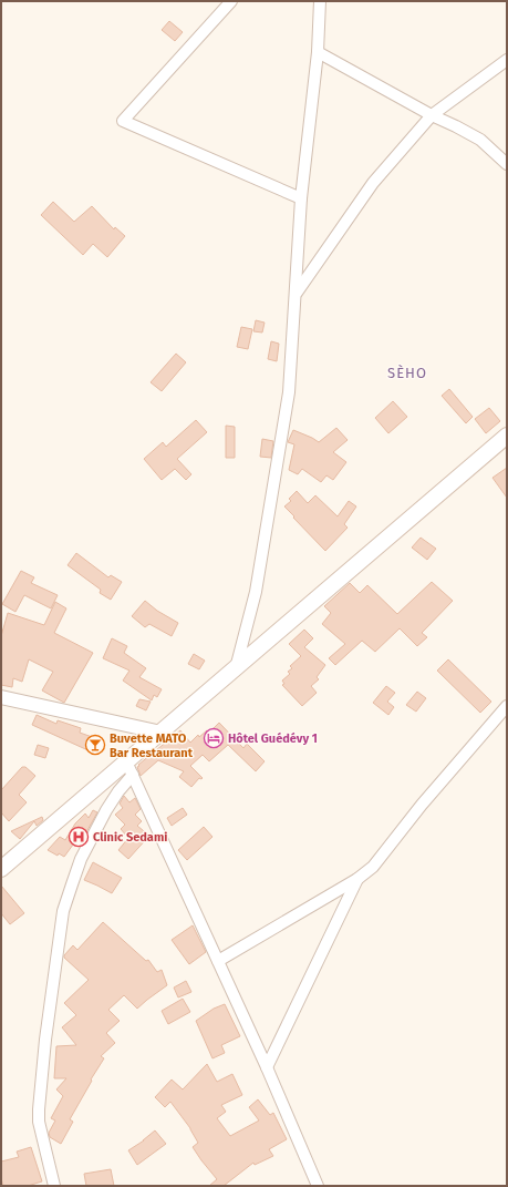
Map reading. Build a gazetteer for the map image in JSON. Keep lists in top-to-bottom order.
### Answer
{
  "districts": ["SÈHO"],
  "places": {
    "hotel": ["Hôtel Guédévy 1"],
    "bar": ["Buvette MATO Bar Restaurant"],
    "hospital": ["Clinic Sedami"]
  }
}
